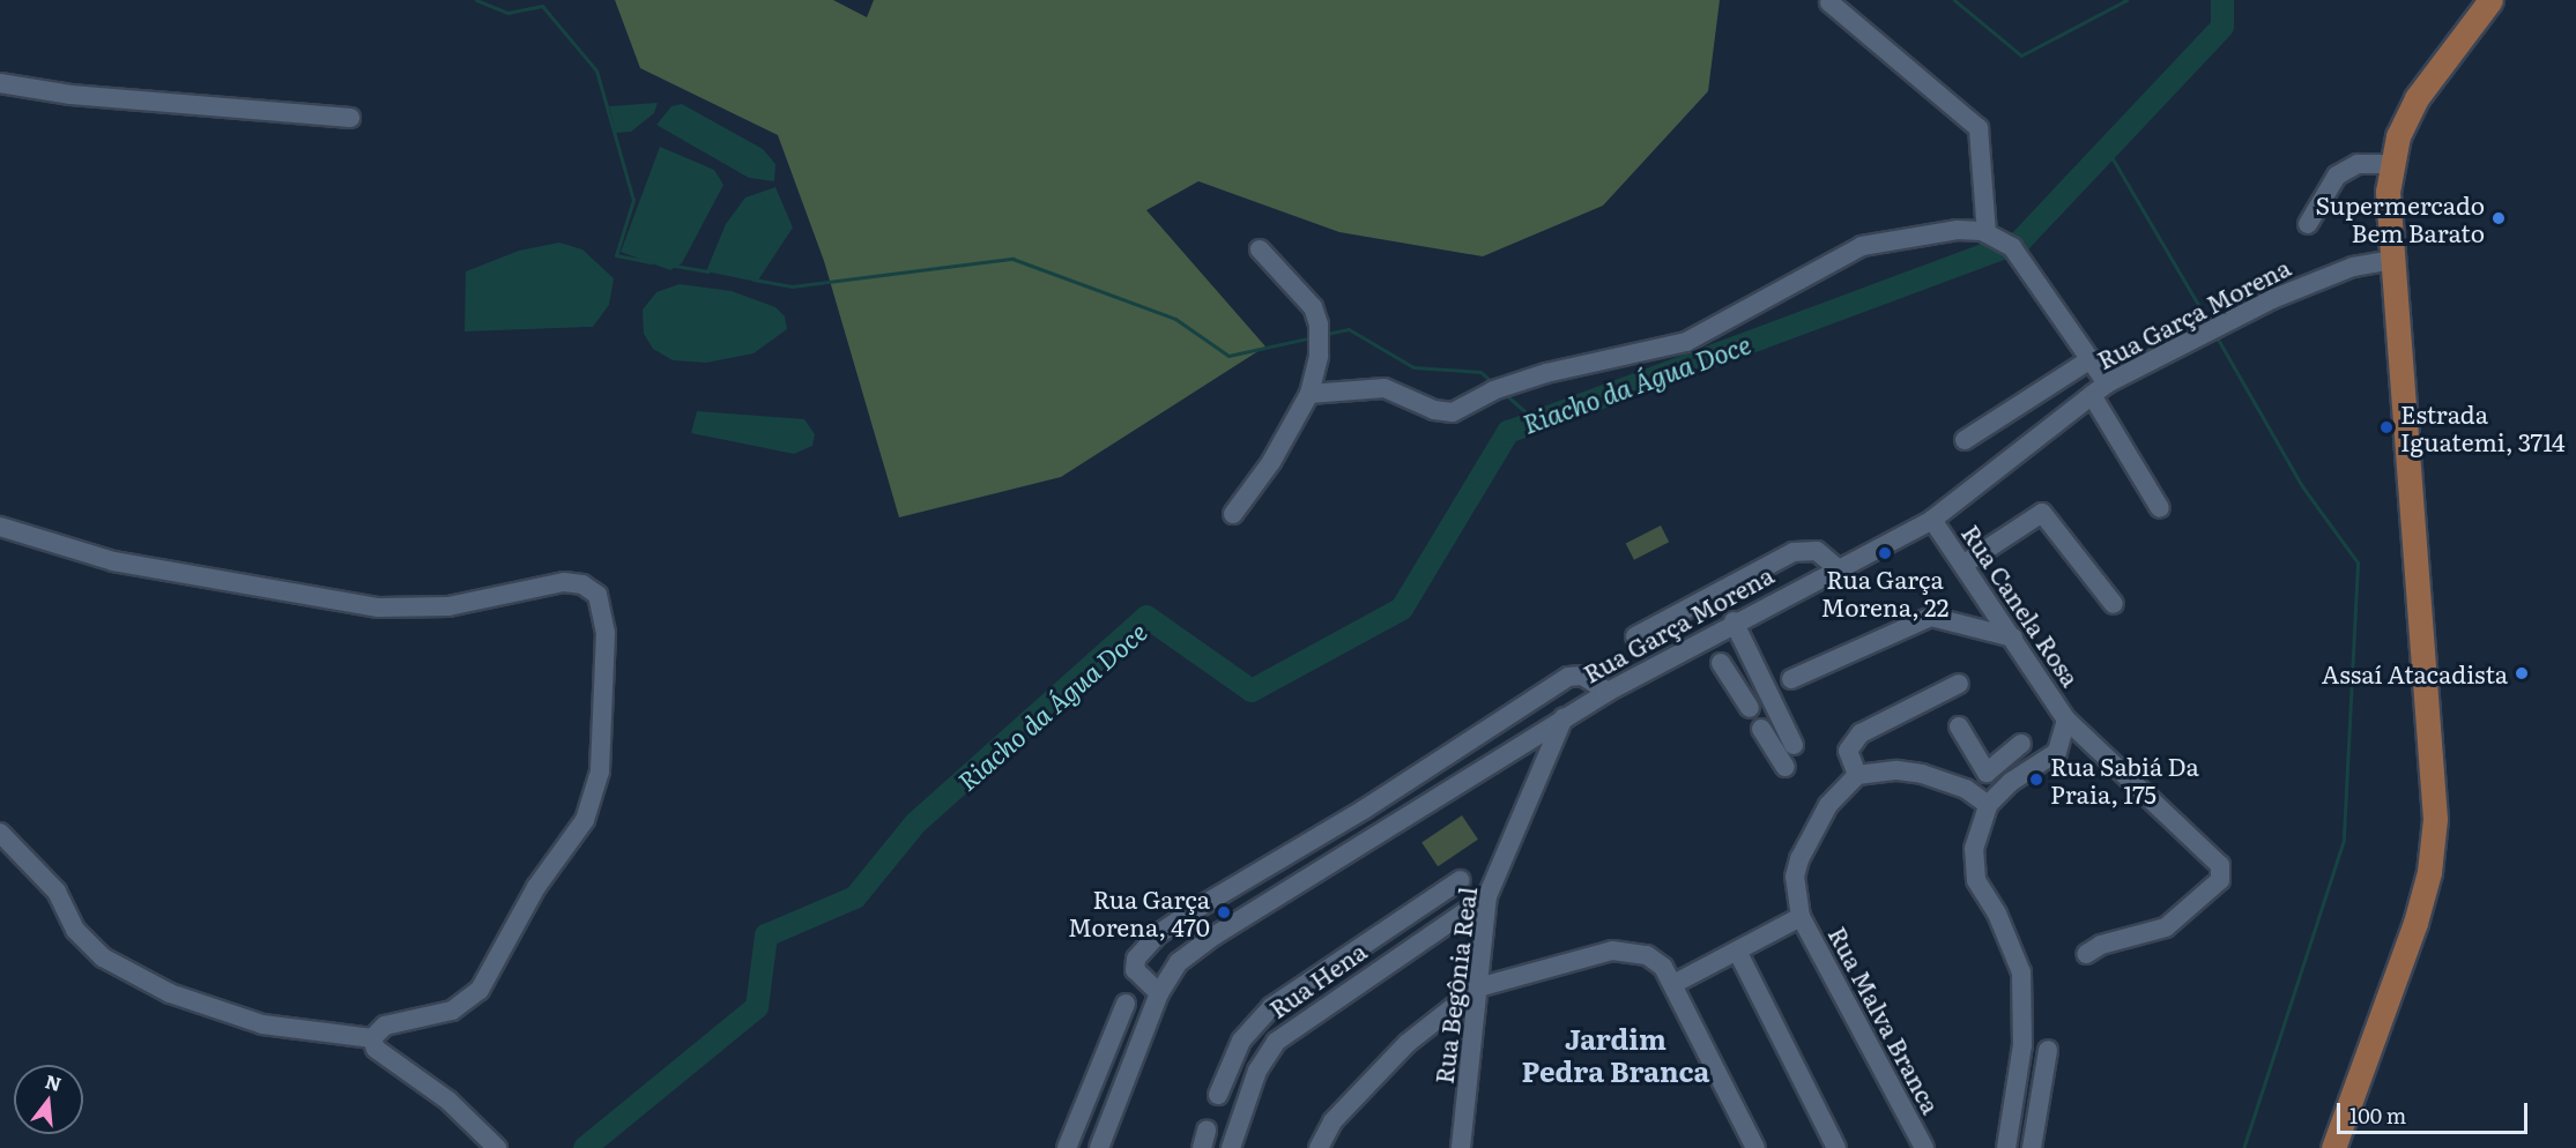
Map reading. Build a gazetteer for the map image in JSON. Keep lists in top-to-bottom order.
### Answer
{
  "streets": {
    "street": [
      "Rua Garça Morena",
      "Rua Canela Rosa",
      "Rua Hena",
      "Rua Begônia Real",
      "Rua Malva Branca"
    ]
  },
  "crossings": [
    ["Rua Garça Morena", "Rua Canela Rosa"],
    ["Rua Garça Morena", "Rua Begônia Real"],
    ["Rua Hena", "Rua Begônia Real"]
  ],
  "districts": ["Jardim Pedra Branca"],
  "water": ["Riacho da Água Doce"],
  "places": [
    "Supermercado Bem Barato",
    "Estrada Iguatemi, 3714",
    "Rua Garça Morena, 22",
    "Assaí Atacadista",
    "Rua Sabiá Da Praia, 175",
    "Rua Garça Morena, 470"
  ],
  "scale_bar": "100 m",
  "north": "top"
}
